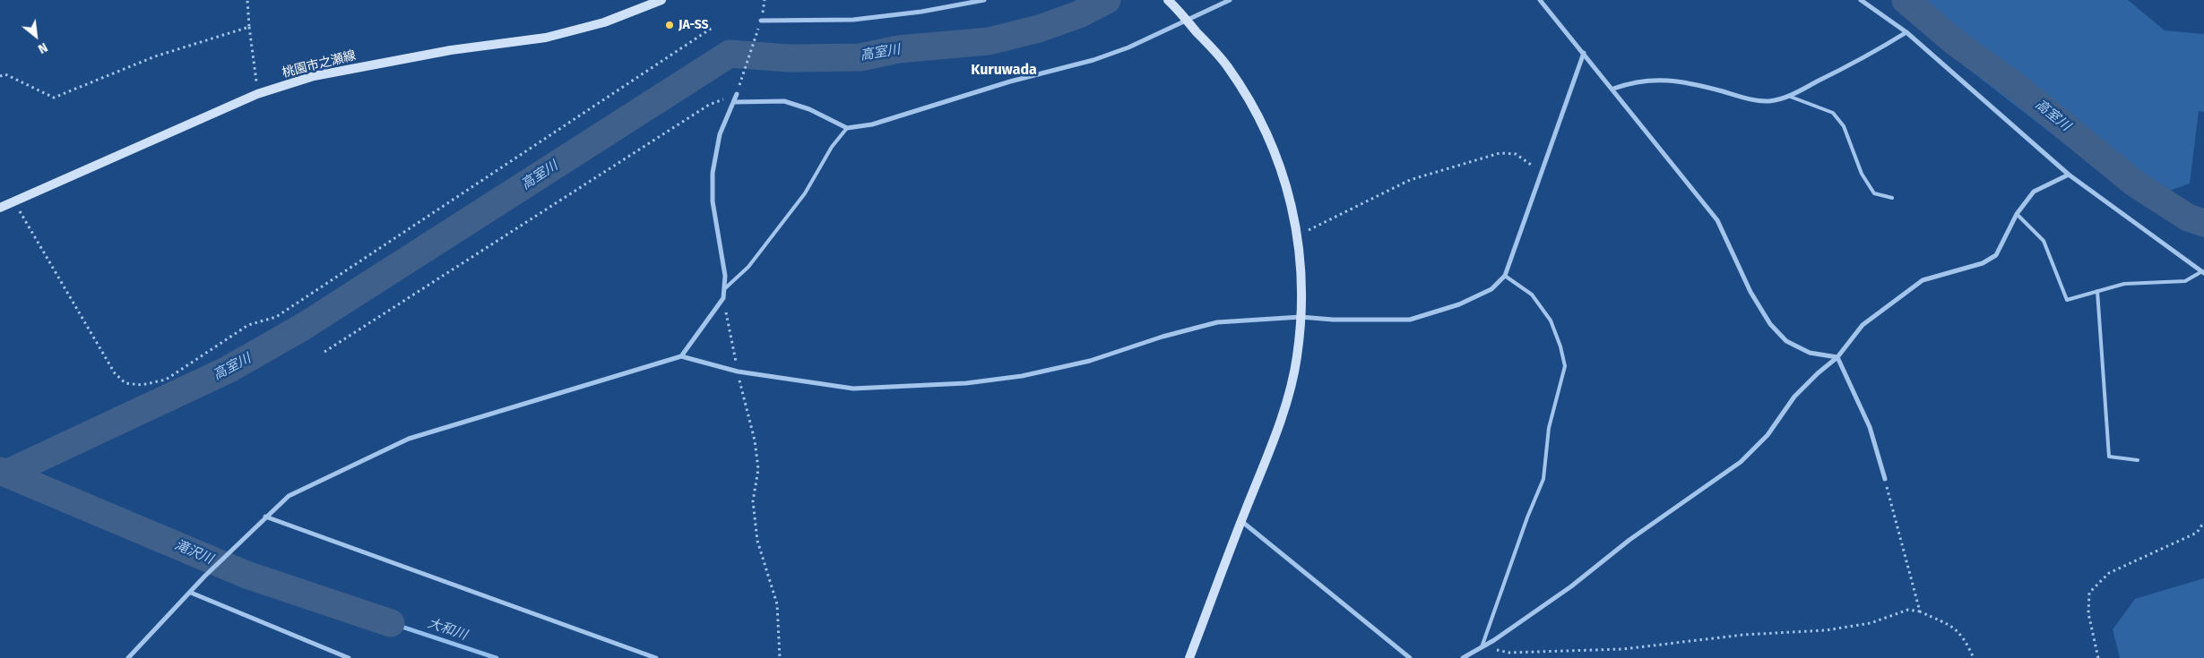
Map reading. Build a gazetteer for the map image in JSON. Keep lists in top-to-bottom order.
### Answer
{
  "streets": {
    "street": ["桃園市之瀬線"]
  },
  "districts": ["Kuruwada"],
  "water": ["高室川", "滝沢川", "大和川"],
  "places": ["JA-SS"],
  "north": "bottom right"
}
